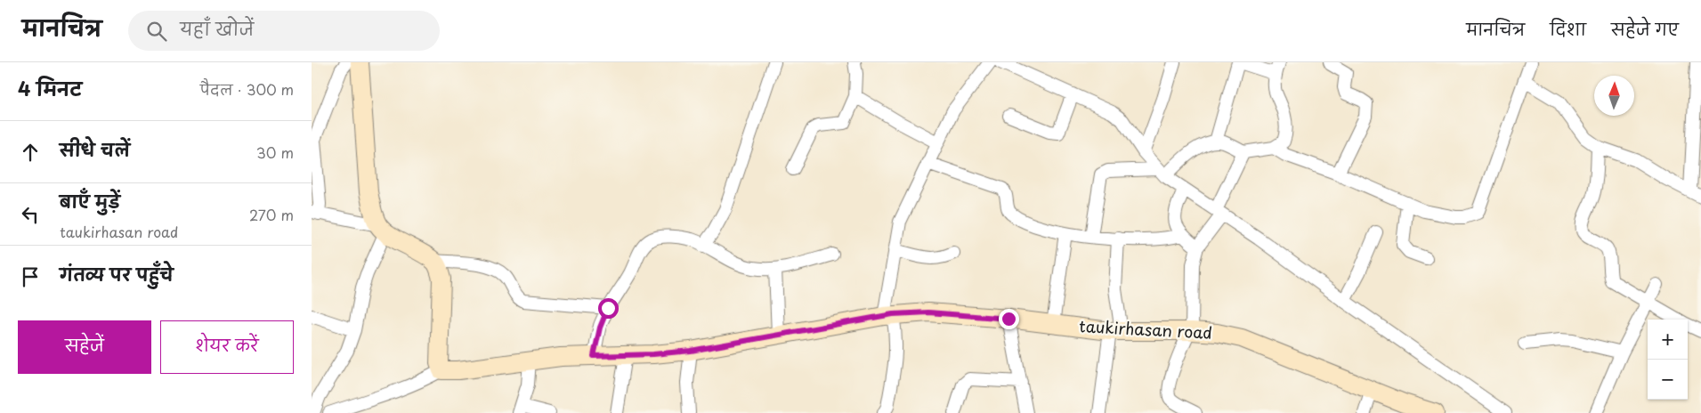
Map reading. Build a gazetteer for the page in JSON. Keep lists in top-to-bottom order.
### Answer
{
  "streets": {
    "street": ["taukirhasan road"]
  },
  "north": "top",
  "page": {
    "header": "मानचित्र",
    "search": "यहाँ खोजें",
    "nav": ["मानचित्र", "दिशा", "सहेजे गए"],
    "heading": ["4 मिनट", "पैदल · 300 m"],
    "list": [
      ["सीधे चलें", "30 m"],
      ["बाएँ मुड़ें", "taukirhasan road", "270 m"],
      "गंतव्य पर पहुँचे"
    ],
    "buttons": ["सहेजें", "शेयर करें"],
    "map_buttons": ["+", "−"]
  }
}
